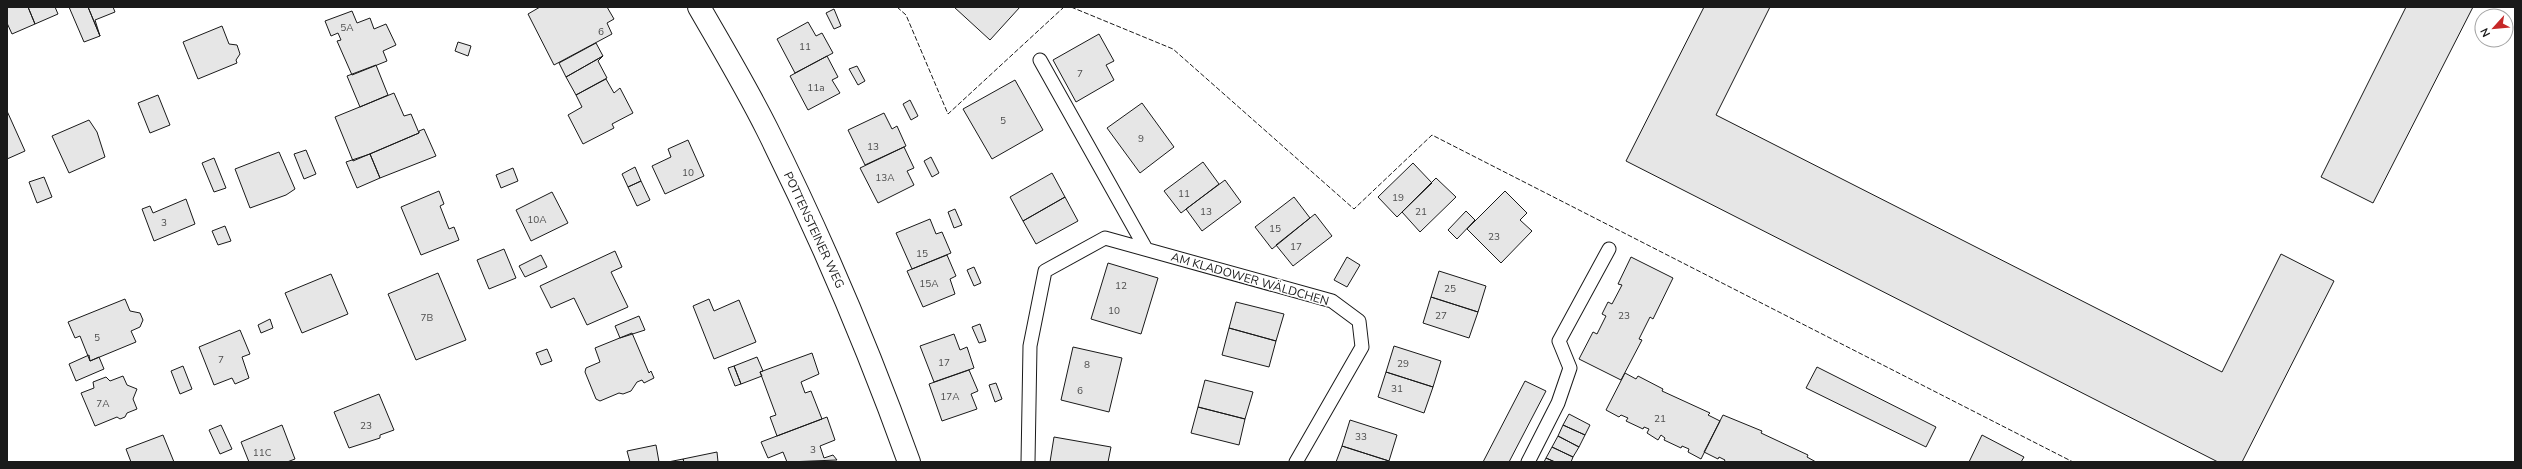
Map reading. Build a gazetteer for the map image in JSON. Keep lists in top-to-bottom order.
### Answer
{
  "streets": {
    "street": ["POTTENSTEINER WEG"],
    "lane": ["AM KLADOWER WÄLDCHEN"]
  },
  "house_numbers": [
    "5A",
    "6",
    "11",
    "7",
    "11a",
    "5",
    "9",
    "13",
    "10",
    "13A",
    "11",
    "19",
    "13",
    "21",
    "10A",
    "3",
    "15",
    "23",
    "17",
    "15",
    "15A",
    "12",
    "25",
    "10",
    "27",
    "23",
    "7B",
    "5",
    "7",
    "17",
    "29",
    "8",
    "31",
    "6",
    "17A",
    "7A",
    "21",
    "23",
    "33",
    "3",
    "11C"
  ],
  "north": "bottom left"
}
